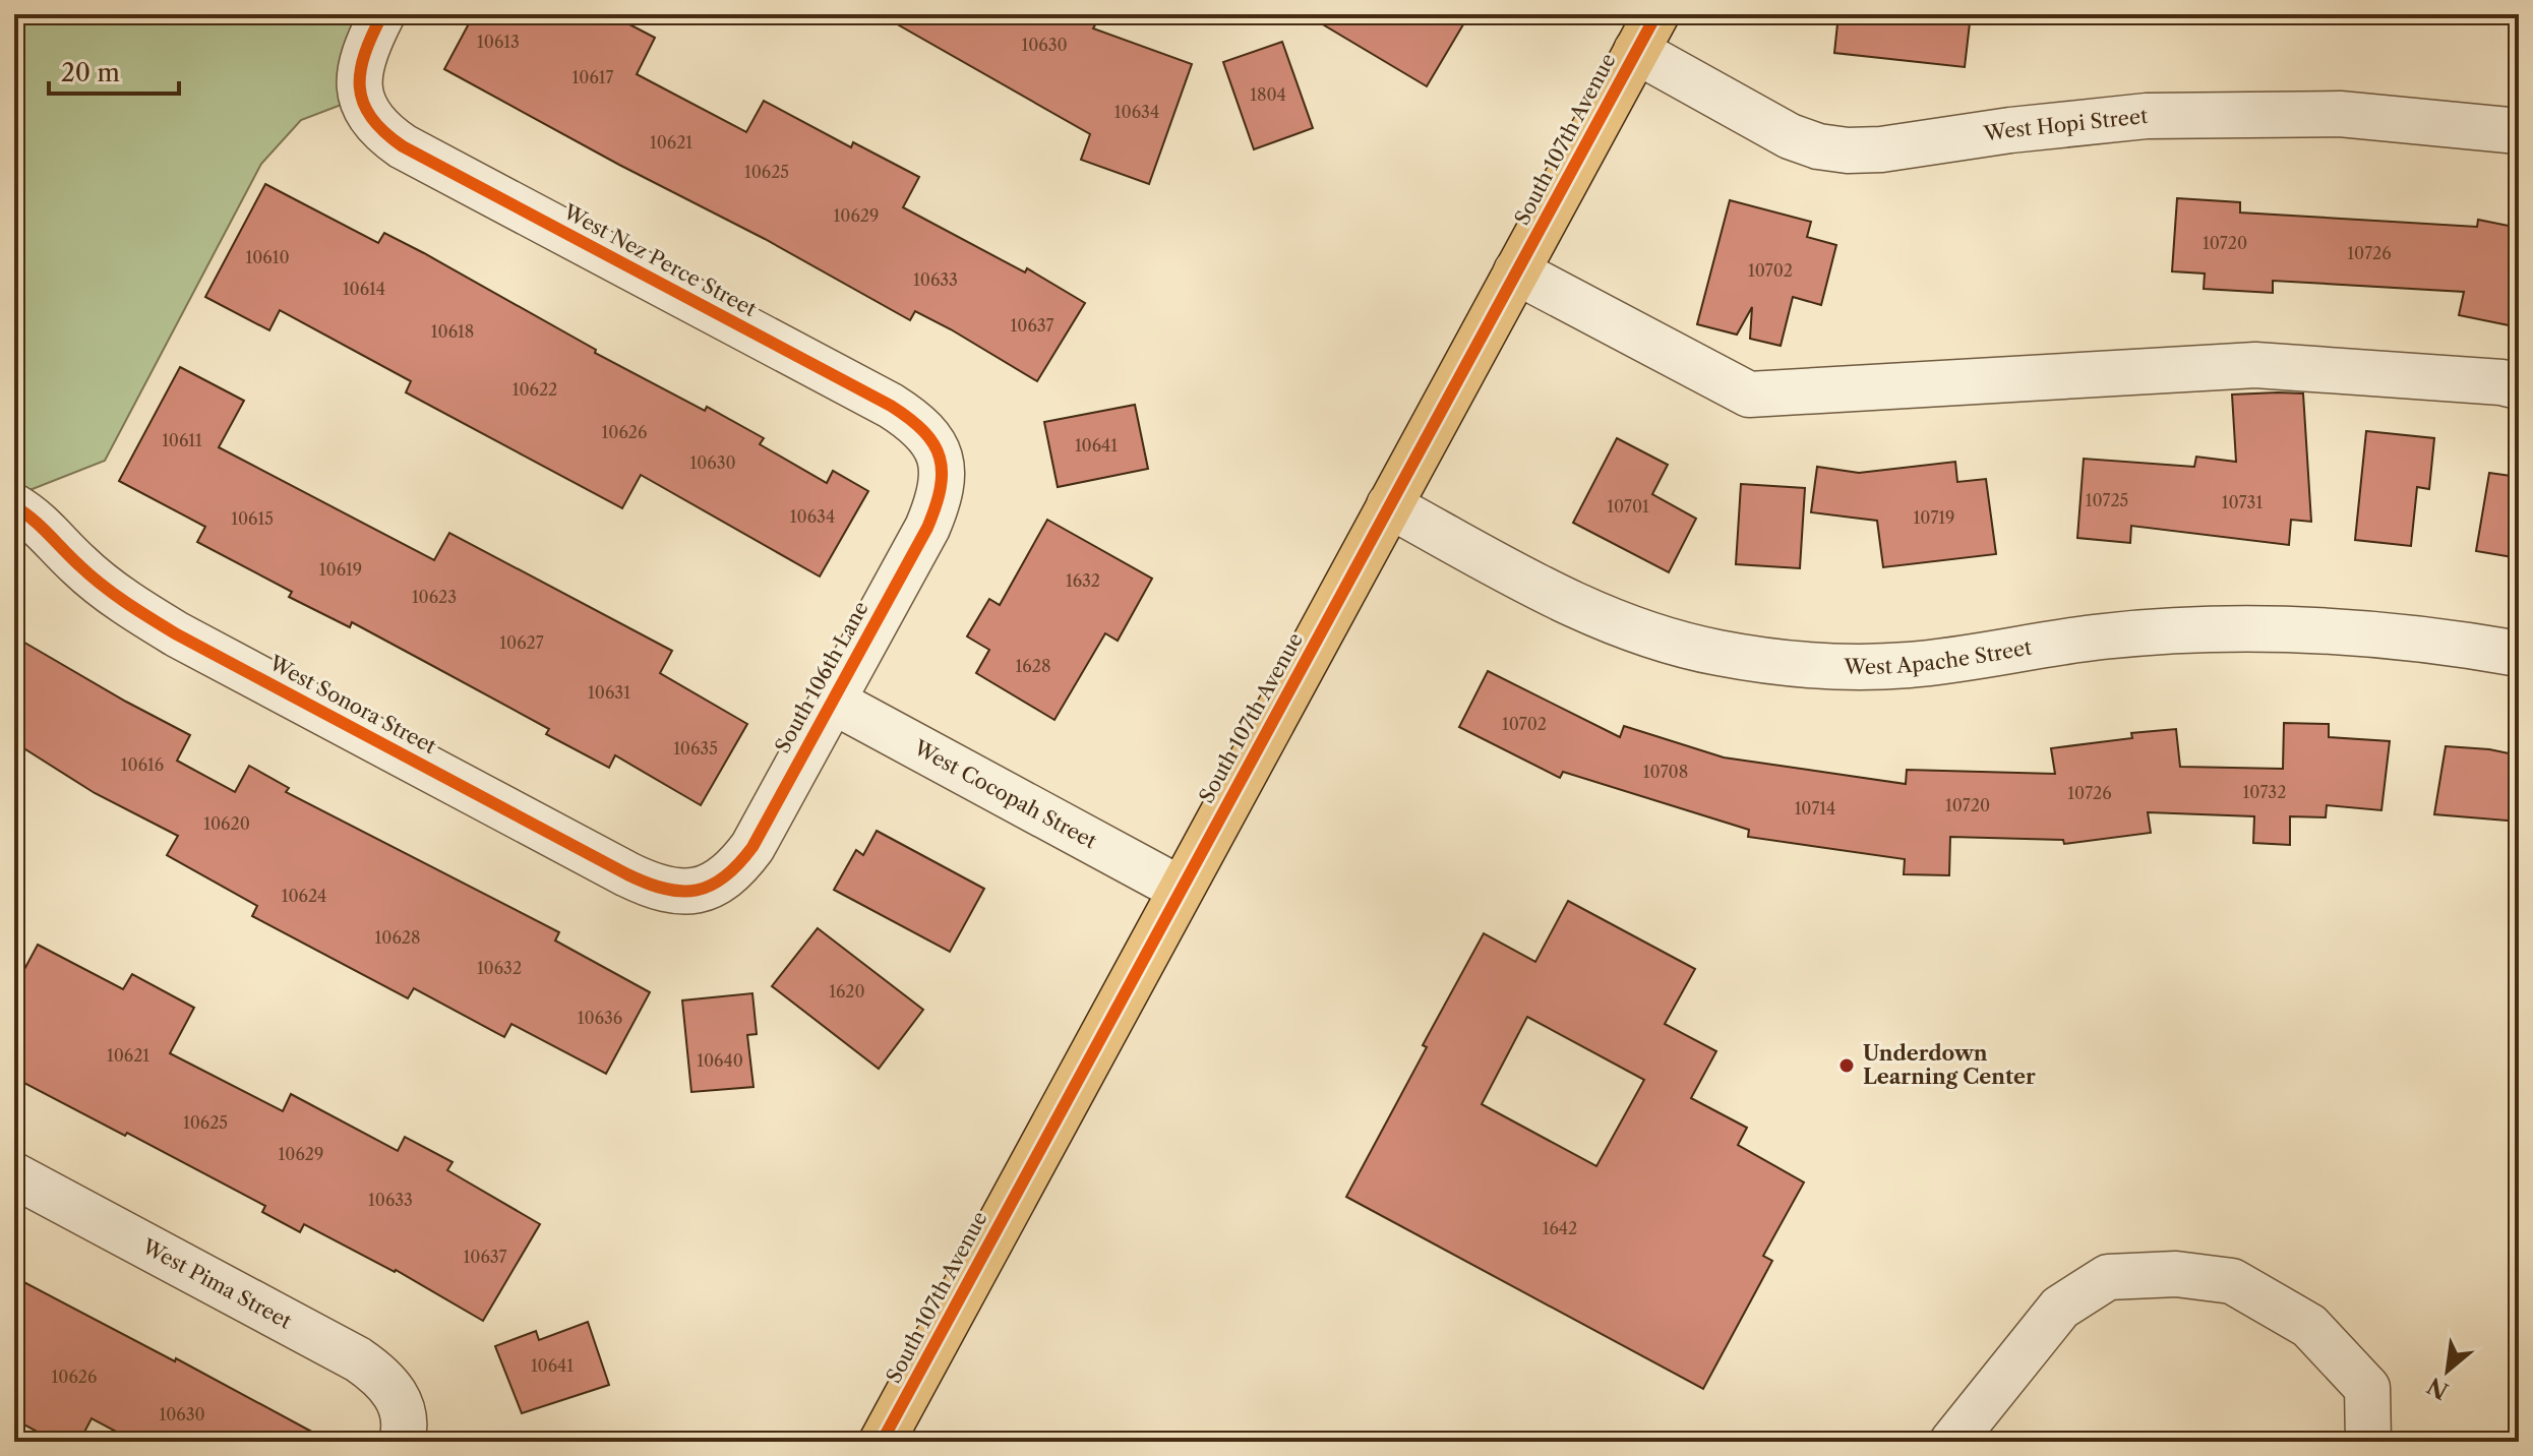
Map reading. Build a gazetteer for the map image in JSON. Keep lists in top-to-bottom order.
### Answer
{
  "streets": {
    "main road": ["South 107th Avenue"],
    "street": [
      "West Hopi Street",
      "West Nez Perce Street",
      "West Apache Street",
      "South 106th Lane",
      "West Sonora Street",
      "West Cocopah Street",
      "West Pima Street"
    ]
  },
  "crossings": [
    ["West Hopi Street", "South 107th Avenue"],
    ["South 107th Avenue", "West Apache Street"],
    ["South 107th Avenue", "West Cocopah Street"],
    ["West Nez Perce Street", "South 106th Lane"],
    ["South 106th Lane", "West Sonora Street"],
    ["South 106th Lane", "West Cocopah Street"]
  ],
  "places": ["Underdown Learning Center"],
  "house_numbers": [
    "10613",
    "10630",
    "10617",
    "1804",
    "10634",
    "10621",
    "10625",
    "10629",
    "10720",
    "10726",
    "10610",
    "10702",
    "10633",
    "10614",
    "10637",
    "10618",
    "10622",
    "10626",
    "10611",
    "10641",
    "10630",
    "10725",
    "10731",
    "10701",
    "10634",
    "10719",
    "10615",
    "10619",
    "1632",
    "10623",
    "10627",
    "1628",
    "10631",
    "10702",
    "10635",
    "10616",
    "10708",
    "10732",
    "10726",
    "10720",
    "10714",
    "10620",
    "10624",
    "10628",
    "10632",
    "1620",
    "10636",
    "10621",
    "10640",
    "10625",
    "10629",
    "10633",
    "1642",
    "10637",
    "10641",
    "10626",
    "10630"
  ],
  "scale_bar": "20 m",
  "north": "bottom left"
}
